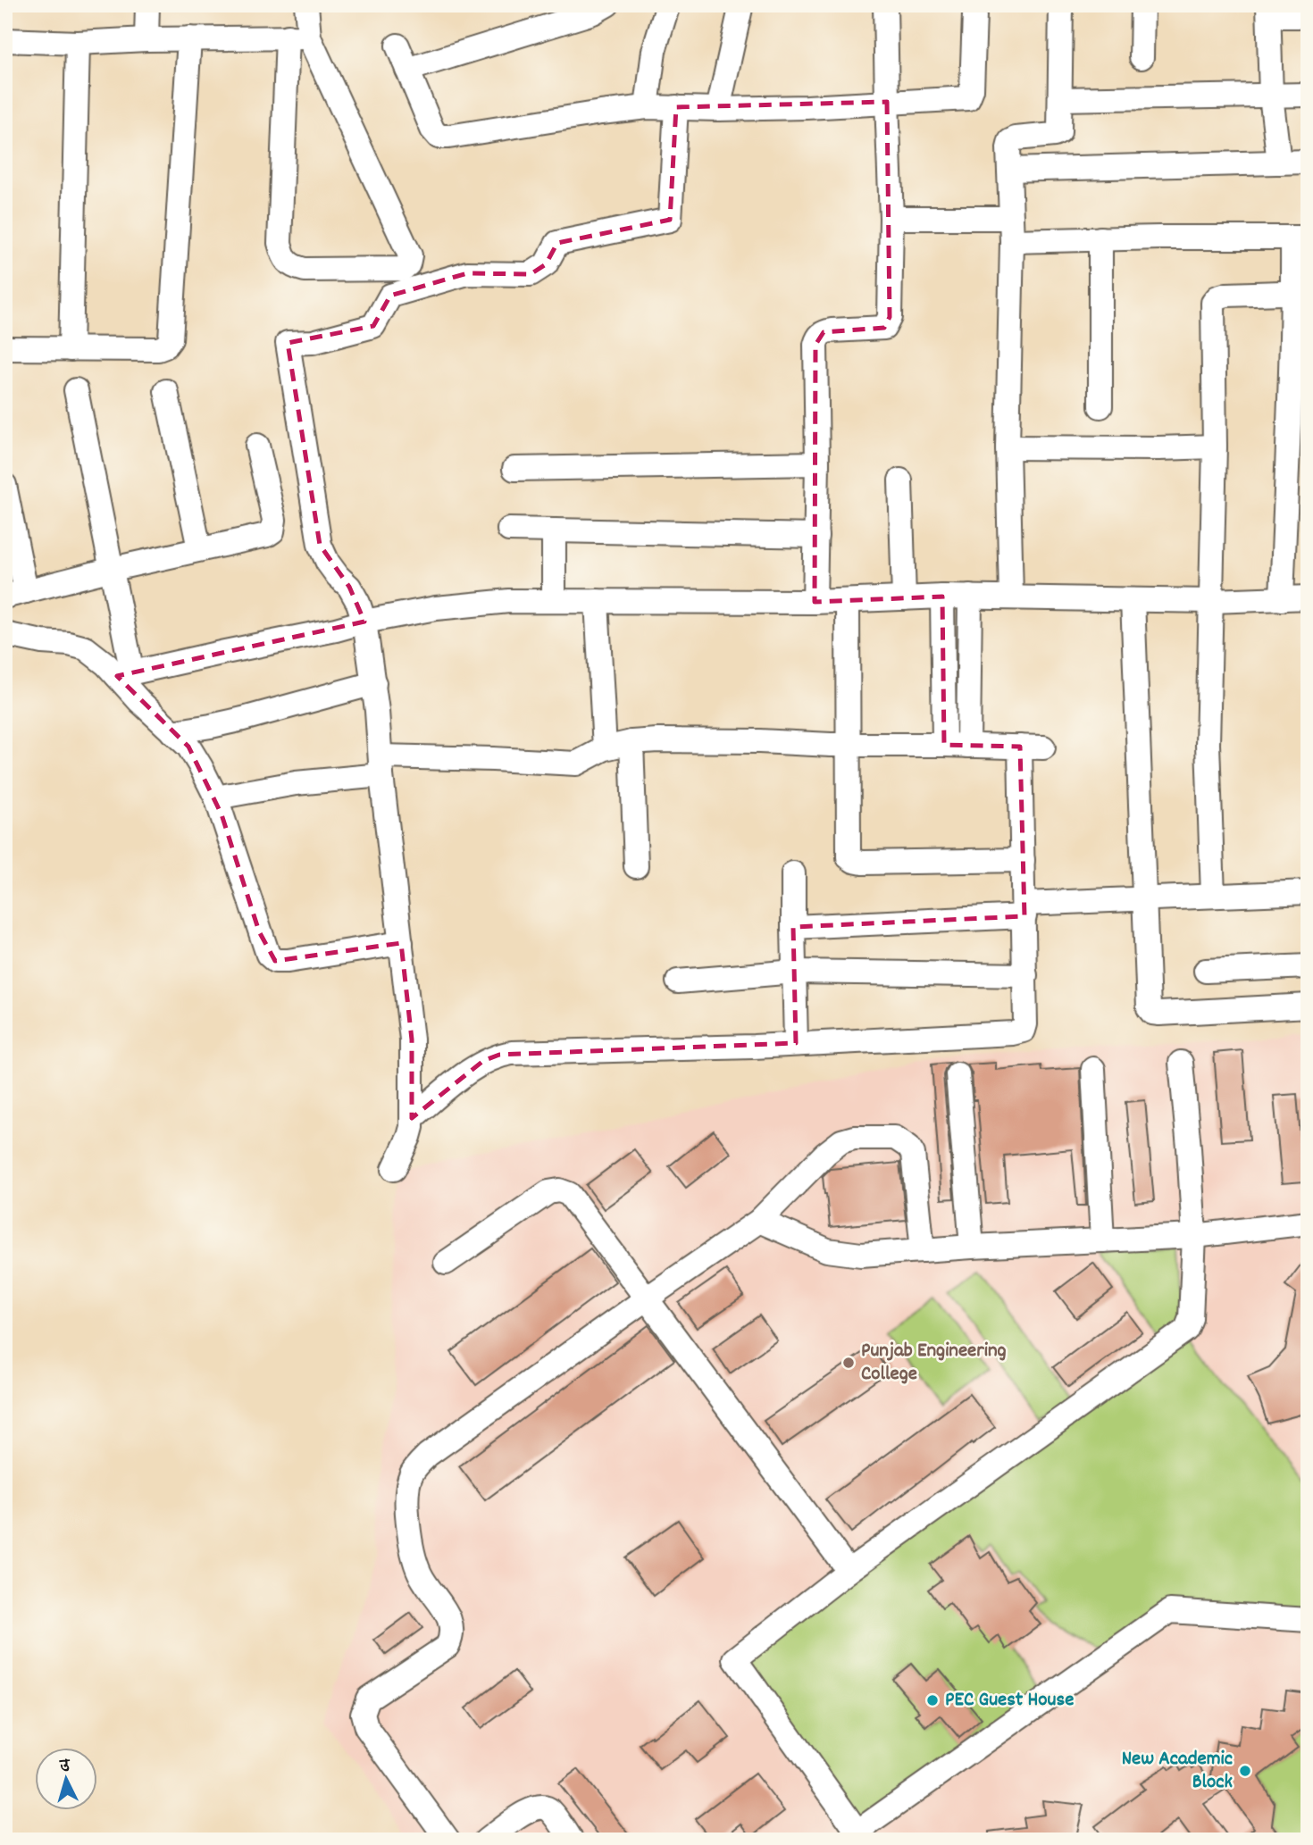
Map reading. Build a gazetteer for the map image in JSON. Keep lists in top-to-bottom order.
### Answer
{
  "places": ["Punjab Engineering College", "PEC Guest House", "New Academic Block"],
  "north": "top"
}
